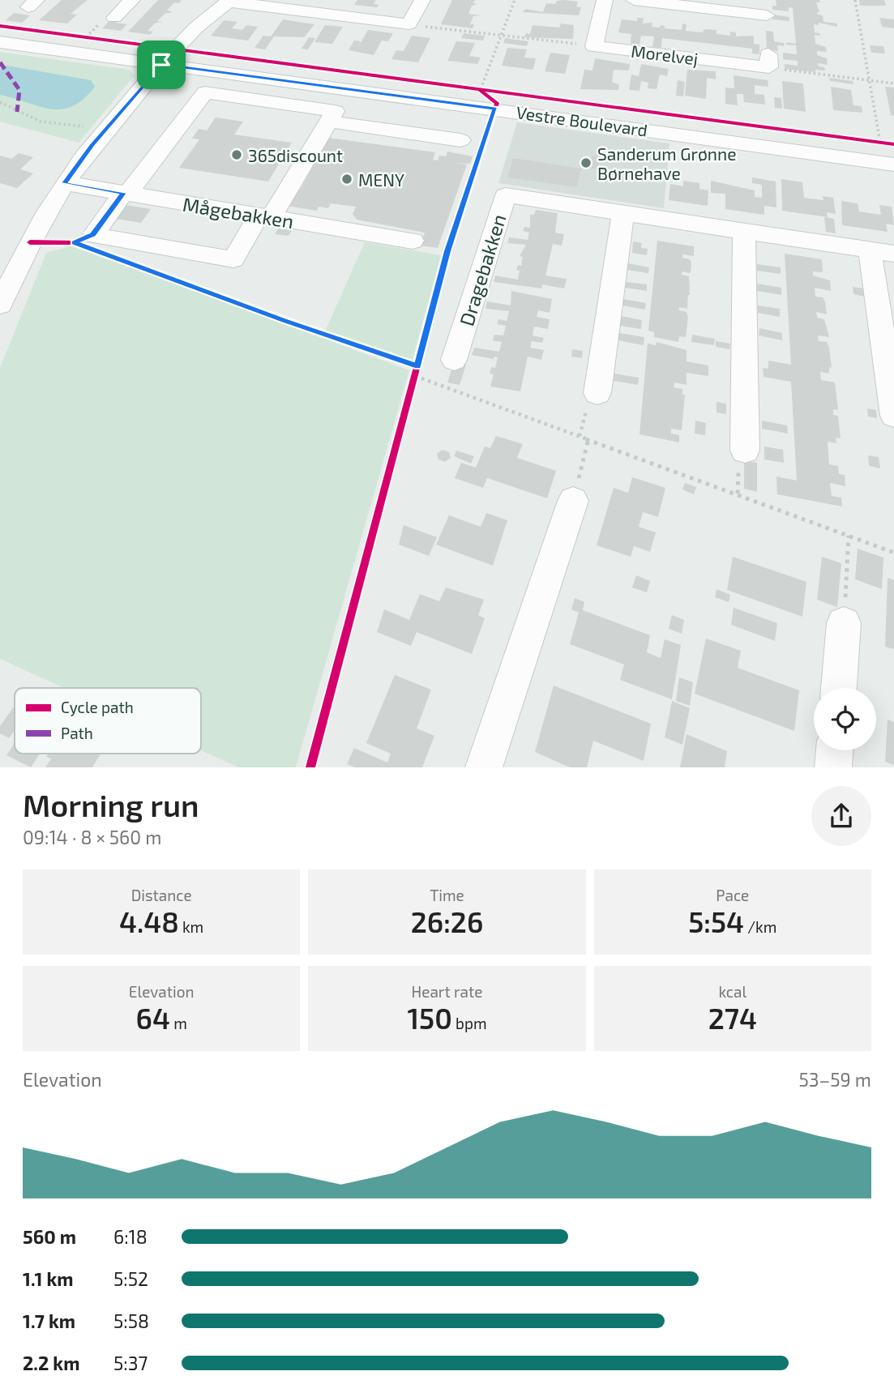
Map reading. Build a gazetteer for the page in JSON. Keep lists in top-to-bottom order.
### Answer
{
  "streets": {
    "street": [
      "Morelvej",
      "Vestre Boulevard",
      "Mågebakken",
      "Dragebakken"
    ]
  },
  "places": ["365discount", "Sanderum Grønne Børnehave", "MENY"],
  "legend": ["Cycle path", "Path"],
  "page": {
    "heading": ["Morning run", "09:14 · 8 × 560 m"],
    "stats": [
      ["Distance", "4.48 km"],
      ["Time", "26:26"],
      ["Pace", "5:54 /km"],
      ["Elevation", "64 m"],
      ["Heart rate", "150 bpm"],
      ["kcal", "274"]
    ],
    "chart": ["Elevation", "53–59 m"],
    "list": [
      {
        "name": "560 m",
        "note": "6:18"
      },
      {
        "name": "1.1 km",
        "note": "5:52"
      },
      {
        "name": "1.7 km",
        "note": "5:58"
      },
      {
        "name": "2.2 km",
        "note": "5:37"
      }
    ]
  }
}
